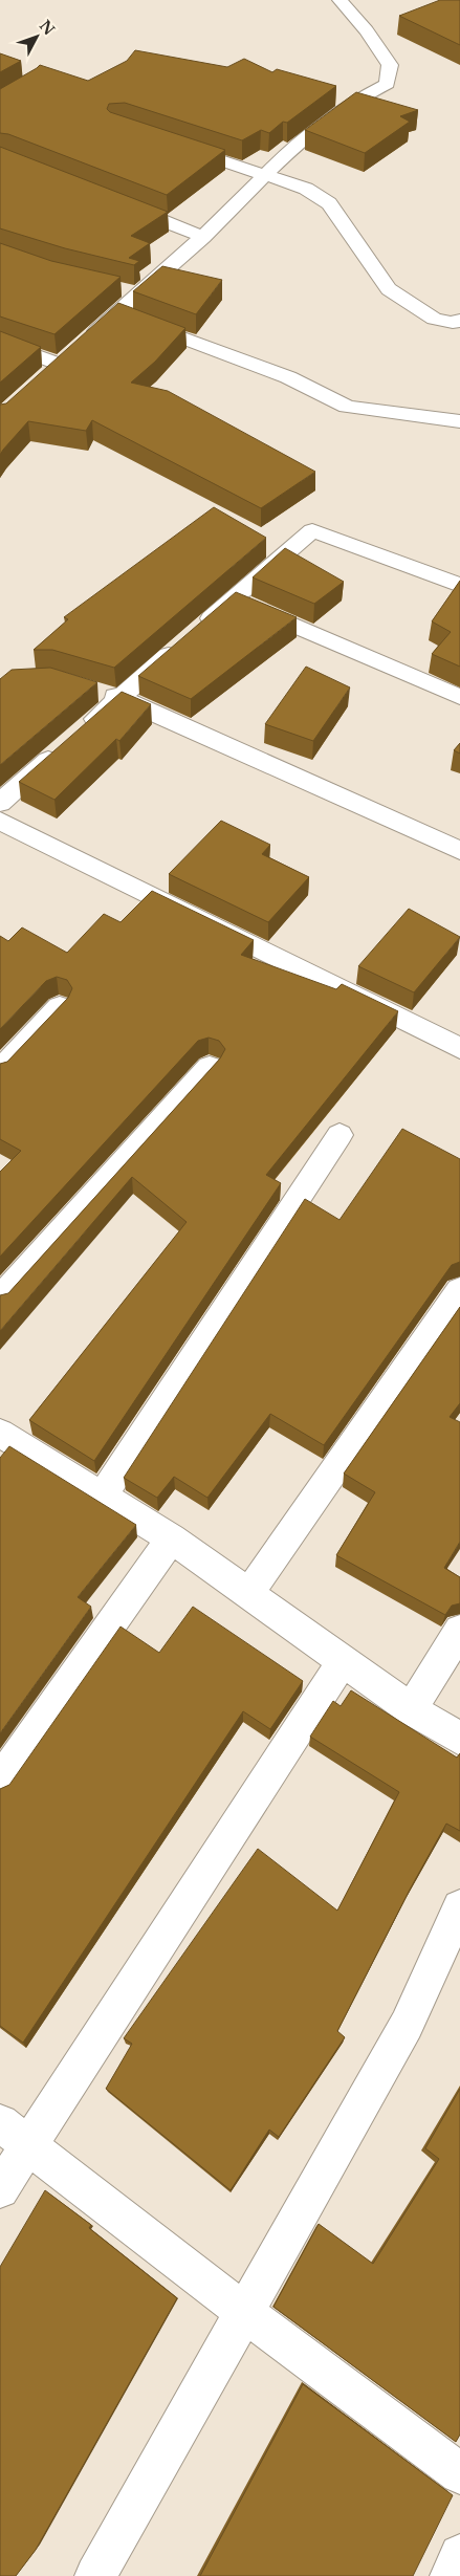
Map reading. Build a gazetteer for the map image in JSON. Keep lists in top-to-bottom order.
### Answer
{
  "north": "top right"
}
